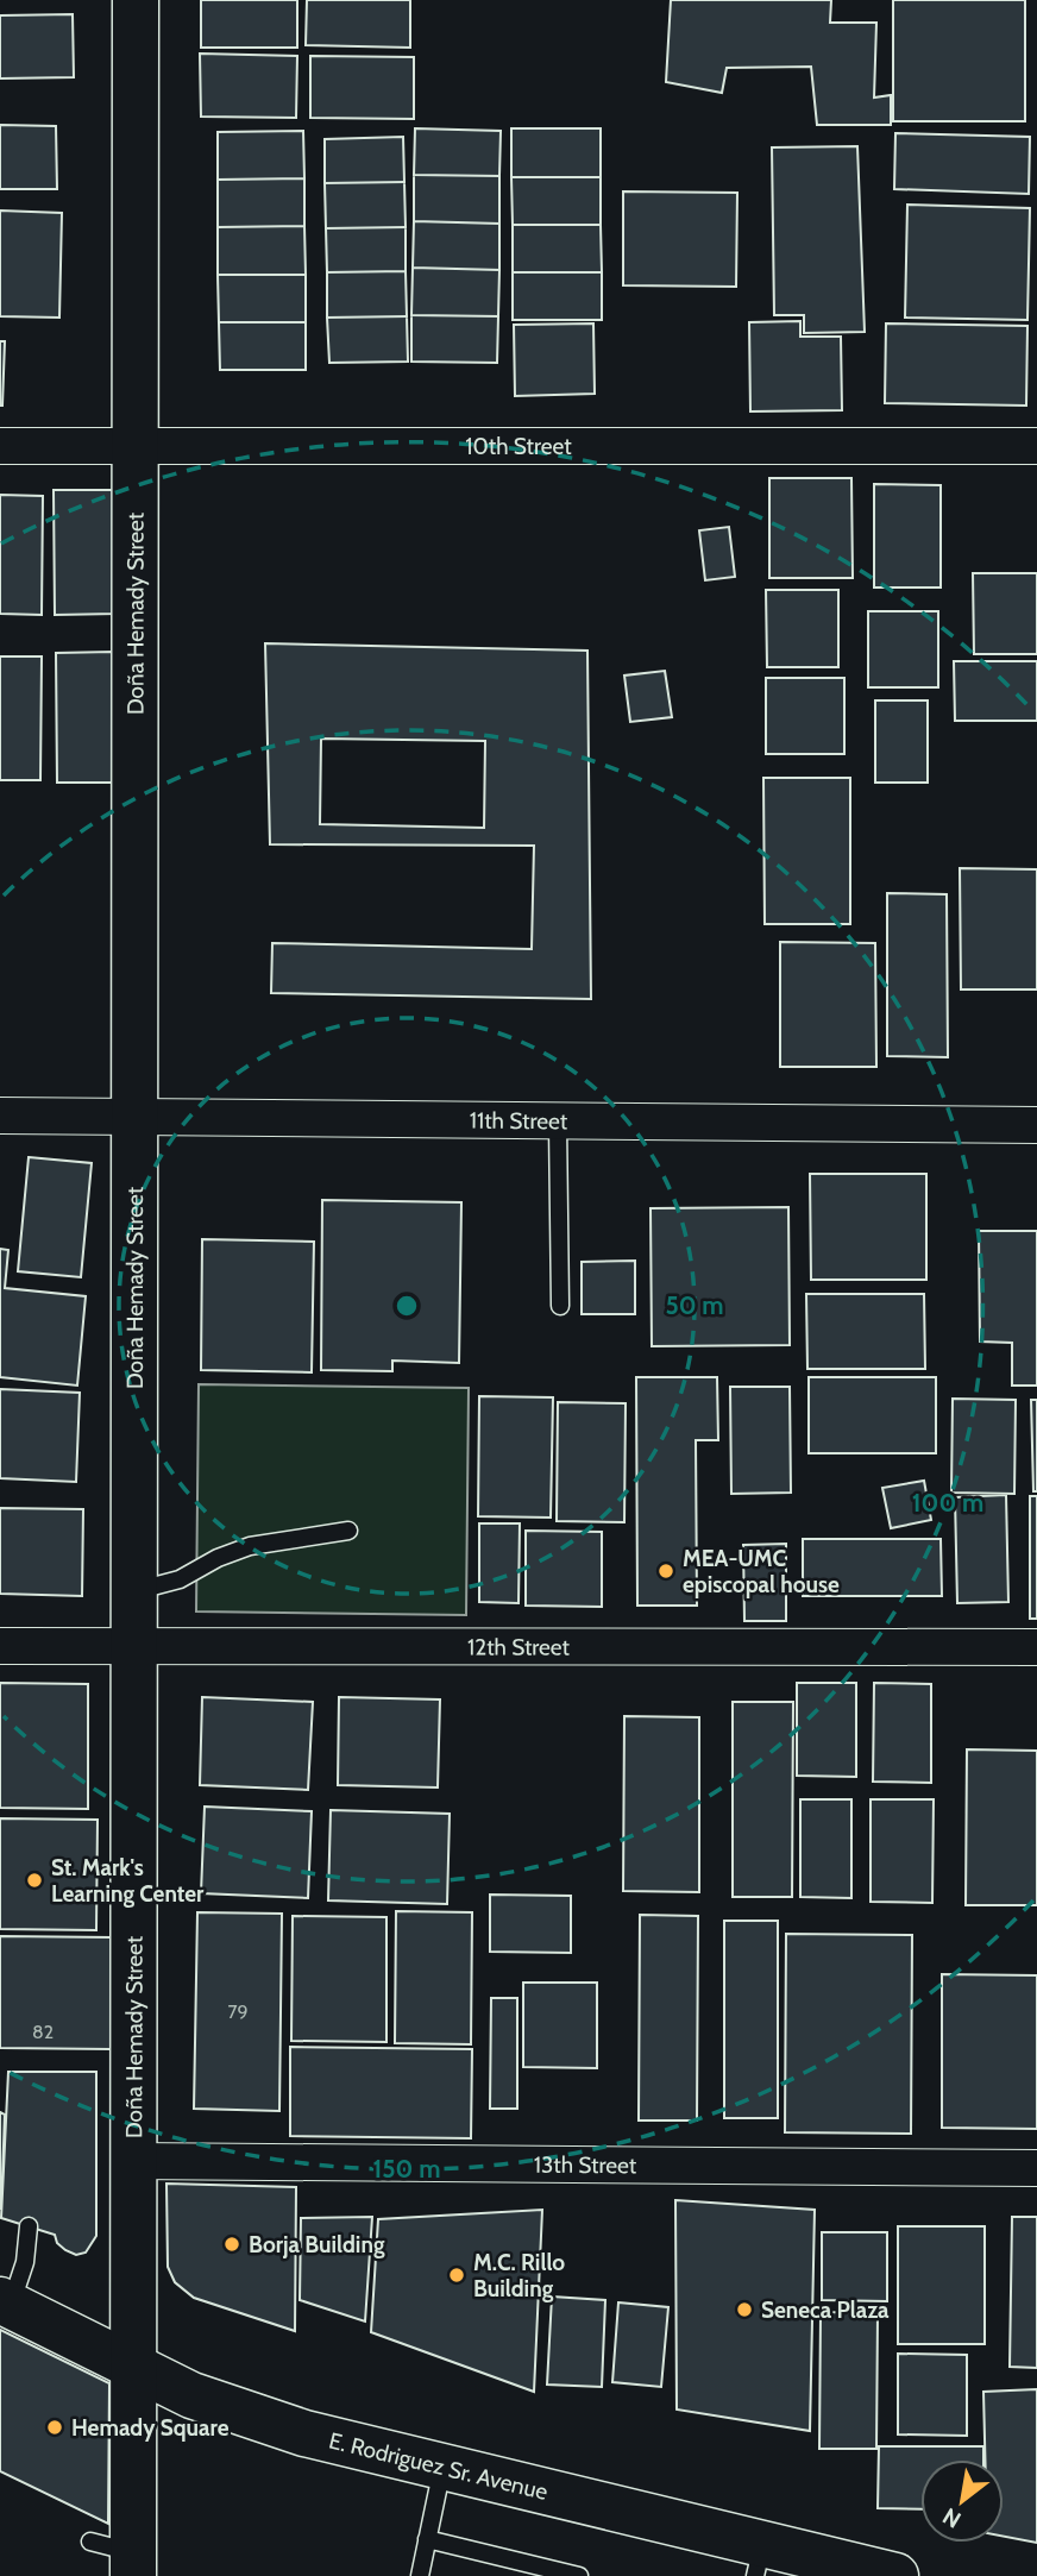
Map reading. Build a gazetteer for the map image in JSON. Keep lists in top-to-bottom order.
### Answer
{
  "streets": {
    "main road": ["Doña Hemady Street", "E. Rodriguez Sr. Avenue"],
    "street": [
      "10th Street",
      "11th Street",
      "12th Street",
      "13th Street"
    ]
  },
  "crossings": [
    ["10th Street", "Doña Hemady Street"],
    ["Doña Hemady Street", "11th Street"],
    ["Doña Hemady Street", "12th Street"],
    ["Doña Hemady Street", "13th Street"],
    ["Doña Hemady Street", "E. Rodriguez Sr. Avenue"]
  ],
  "places": [
    "MEA-UMC episcopal house",
    "St. Mark's Learning Center",
    "Borja Building",
    "M.C. Rillo Building",
    "Seneca Plaza",
    "Hemady Square"
  ],
  "house_numbers": ["79", "82"],
  "north": "bottom left",
  "rings": ["50 m", "100 m", "150 m"]
}
